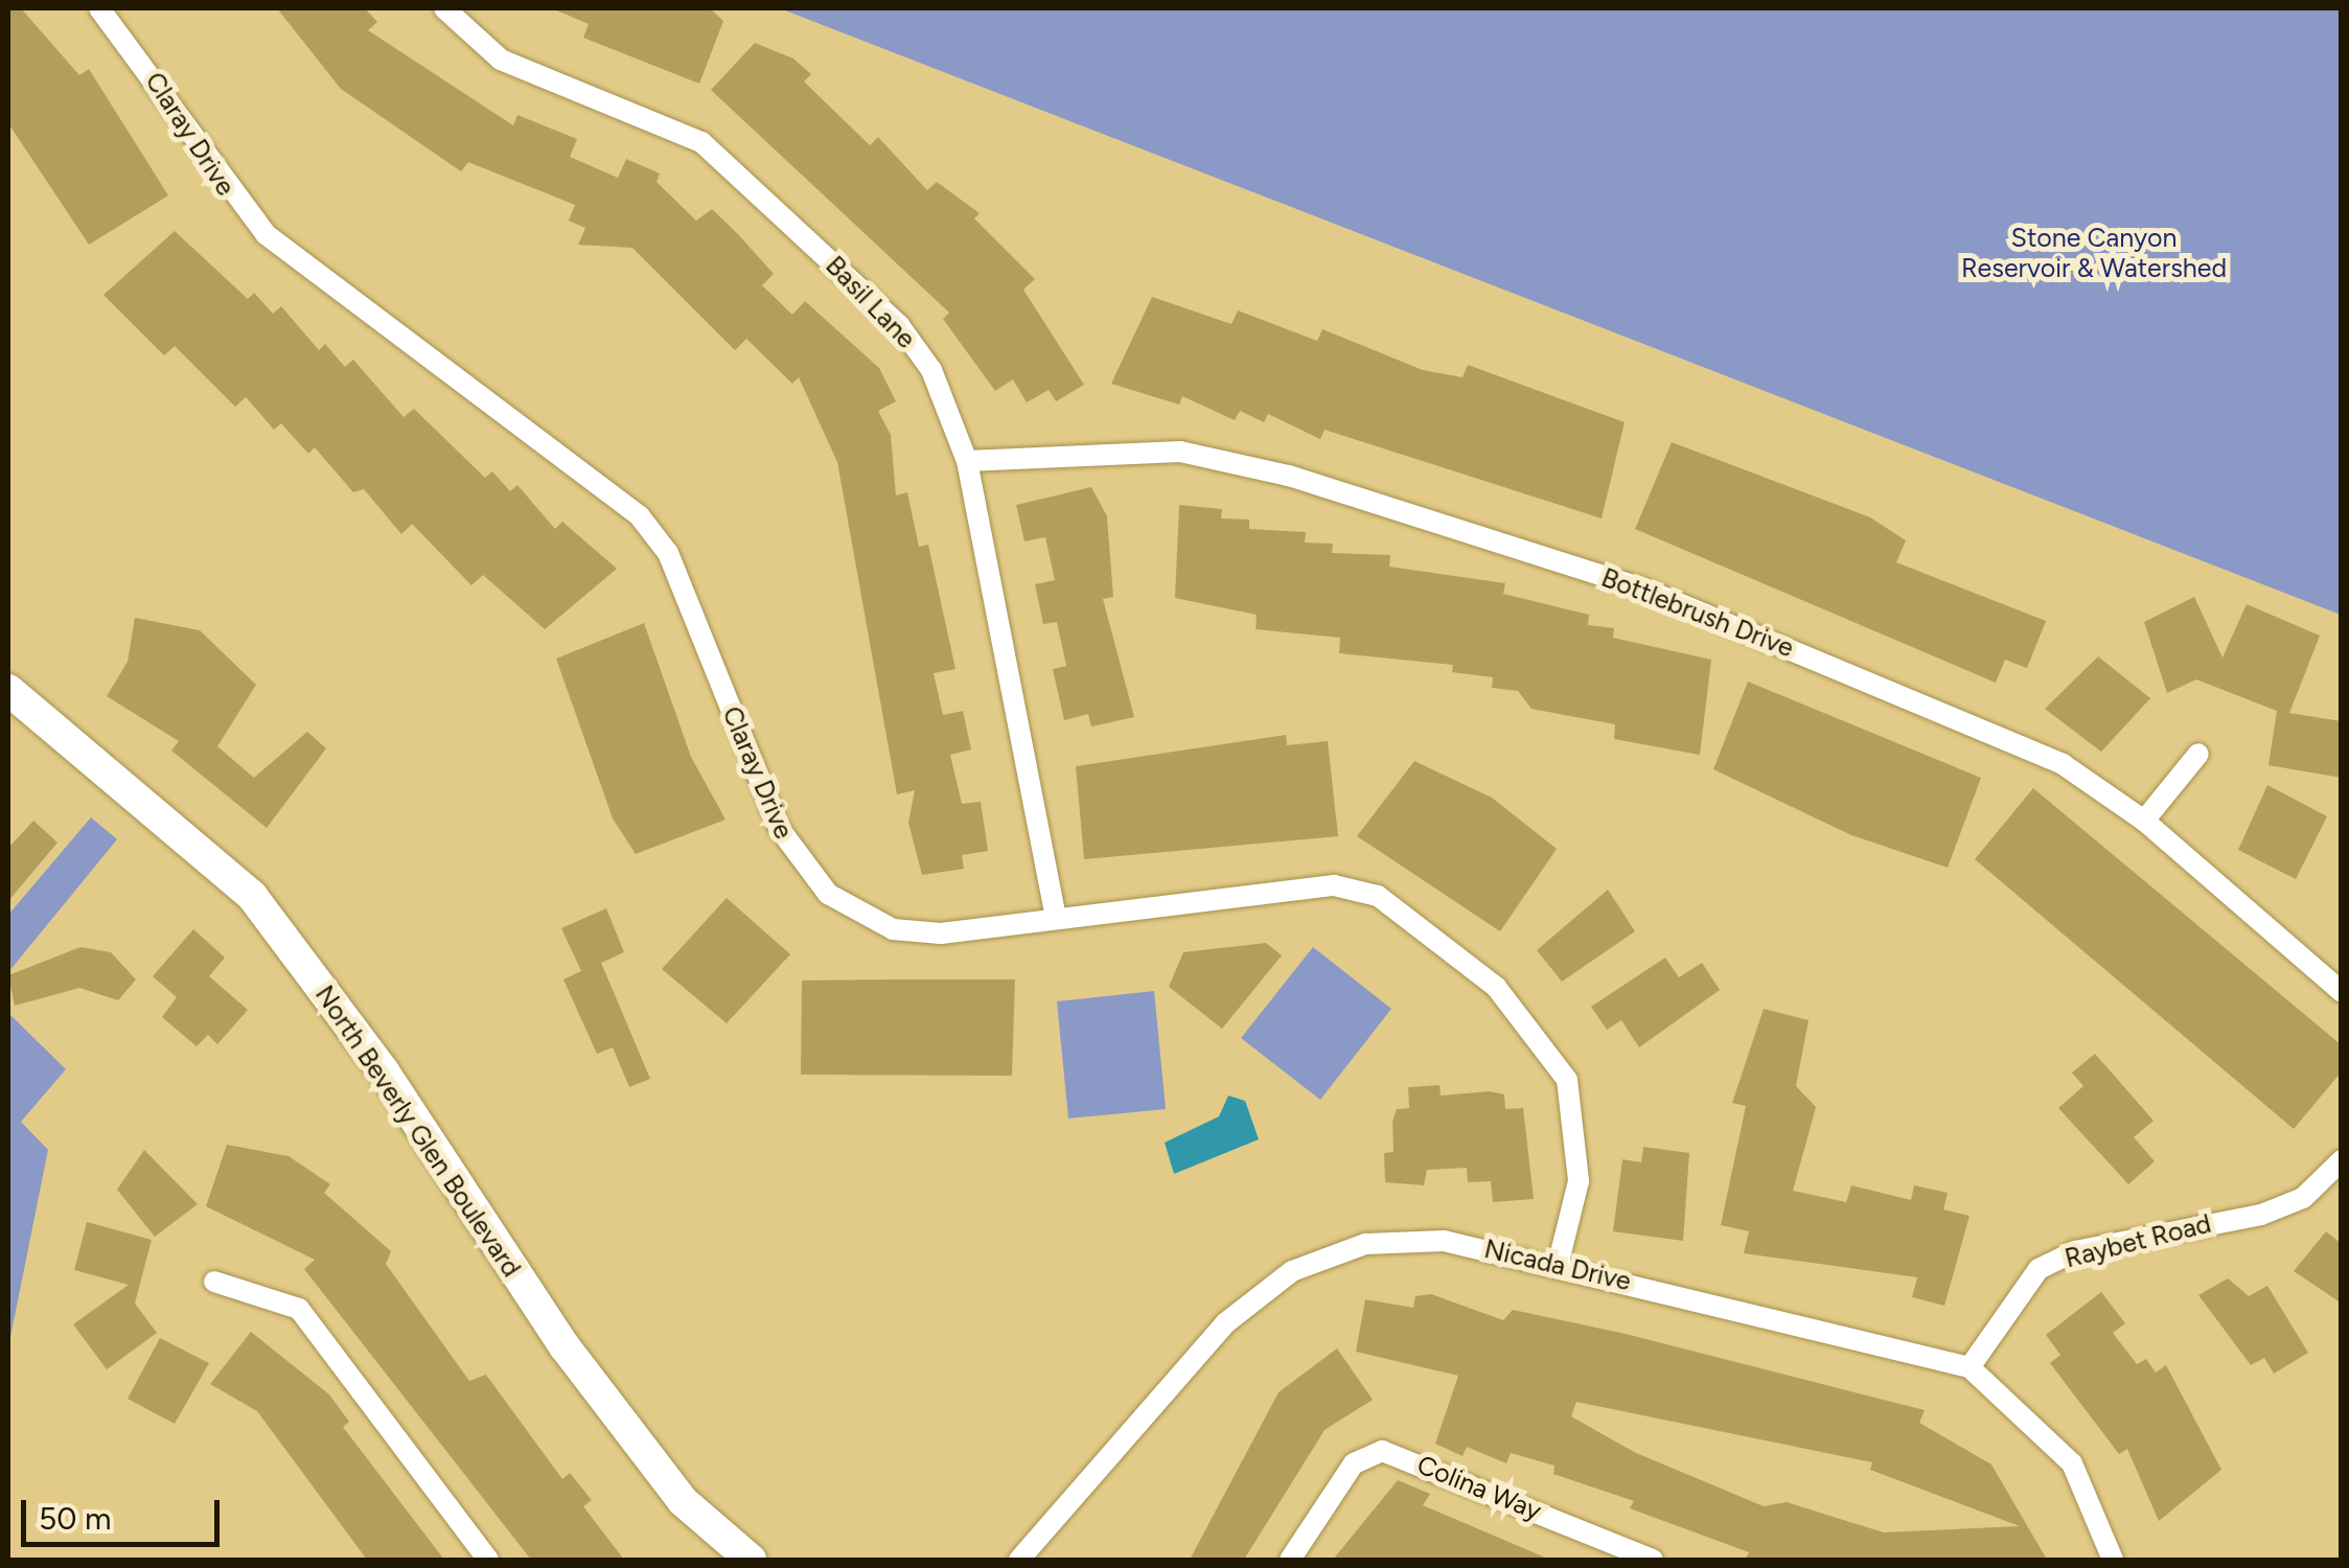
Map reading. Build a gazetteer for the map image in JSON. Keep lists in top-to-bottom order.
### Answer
{
  "streets": {
    "main road": ["North Beverly Glen Boulevard"],
    "street": [
      "Claray Drive",
      "Basil Lane",
      "Bottlebrush Drive",
      "Raybet Road",
      "Nicada Drive",
      "Colina Way"
    ]
  },
  "crossings": [
    ["Claray Drive", "Basil Lane"],
    ["Claray Drive", "Nicada Drive"],
    ["Basil Lane", "Bottlebrush Drive"],
    ["Raybet Road", "Nicada Drive"]
  ],
  "parks": ["Stone Canyon Reservoir & Watershed"],
  "scale_bar": "50 m"
}
